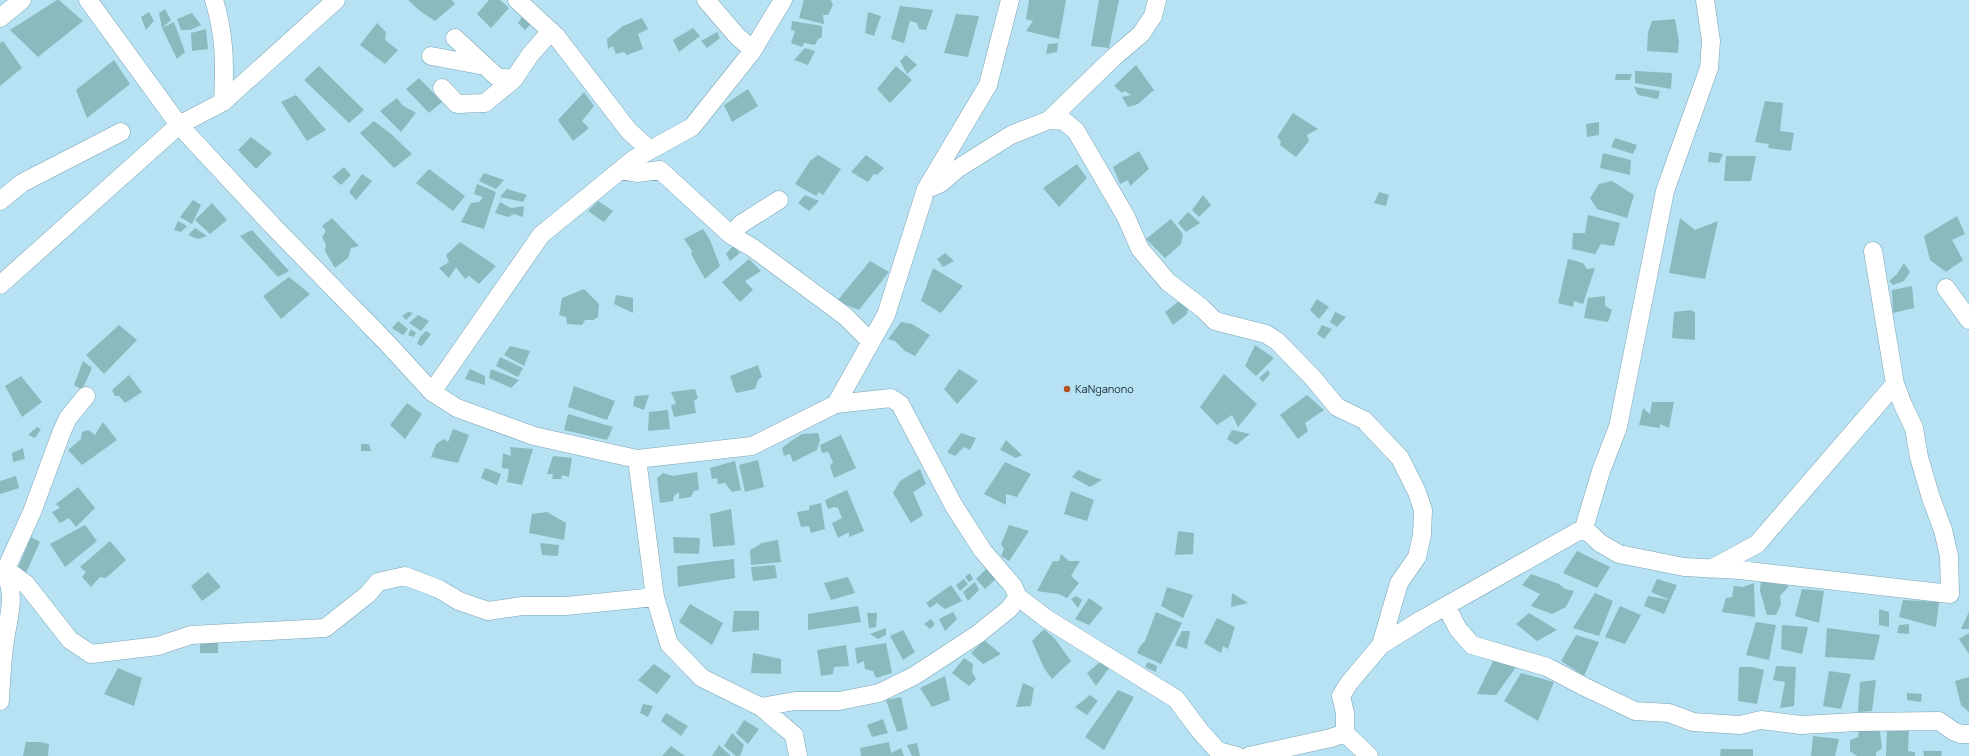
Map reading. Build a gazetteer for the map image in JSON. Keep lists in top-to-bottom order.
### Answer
{
  "places": ["KaNganono"]
}
